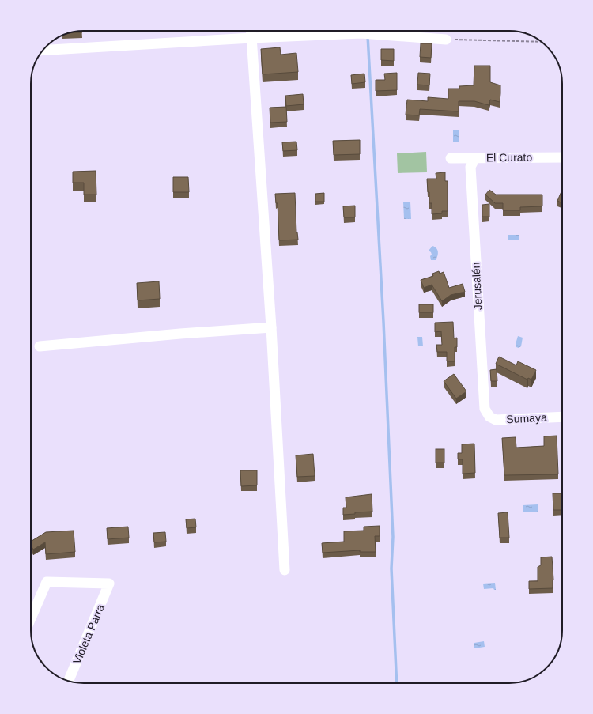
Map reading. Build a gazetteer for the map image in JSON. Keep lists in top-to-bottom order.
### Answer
{
  "streets": {
    "street": [
      "El Curato",
      "Jerusalén",
      "Sumaya",
      "Violeta Parra"
    ]
  },
  "crossings": [
    ["El Curato", "Jerusalén"],
    ["Jerusalén", "Sumaya"]
  ]
}
